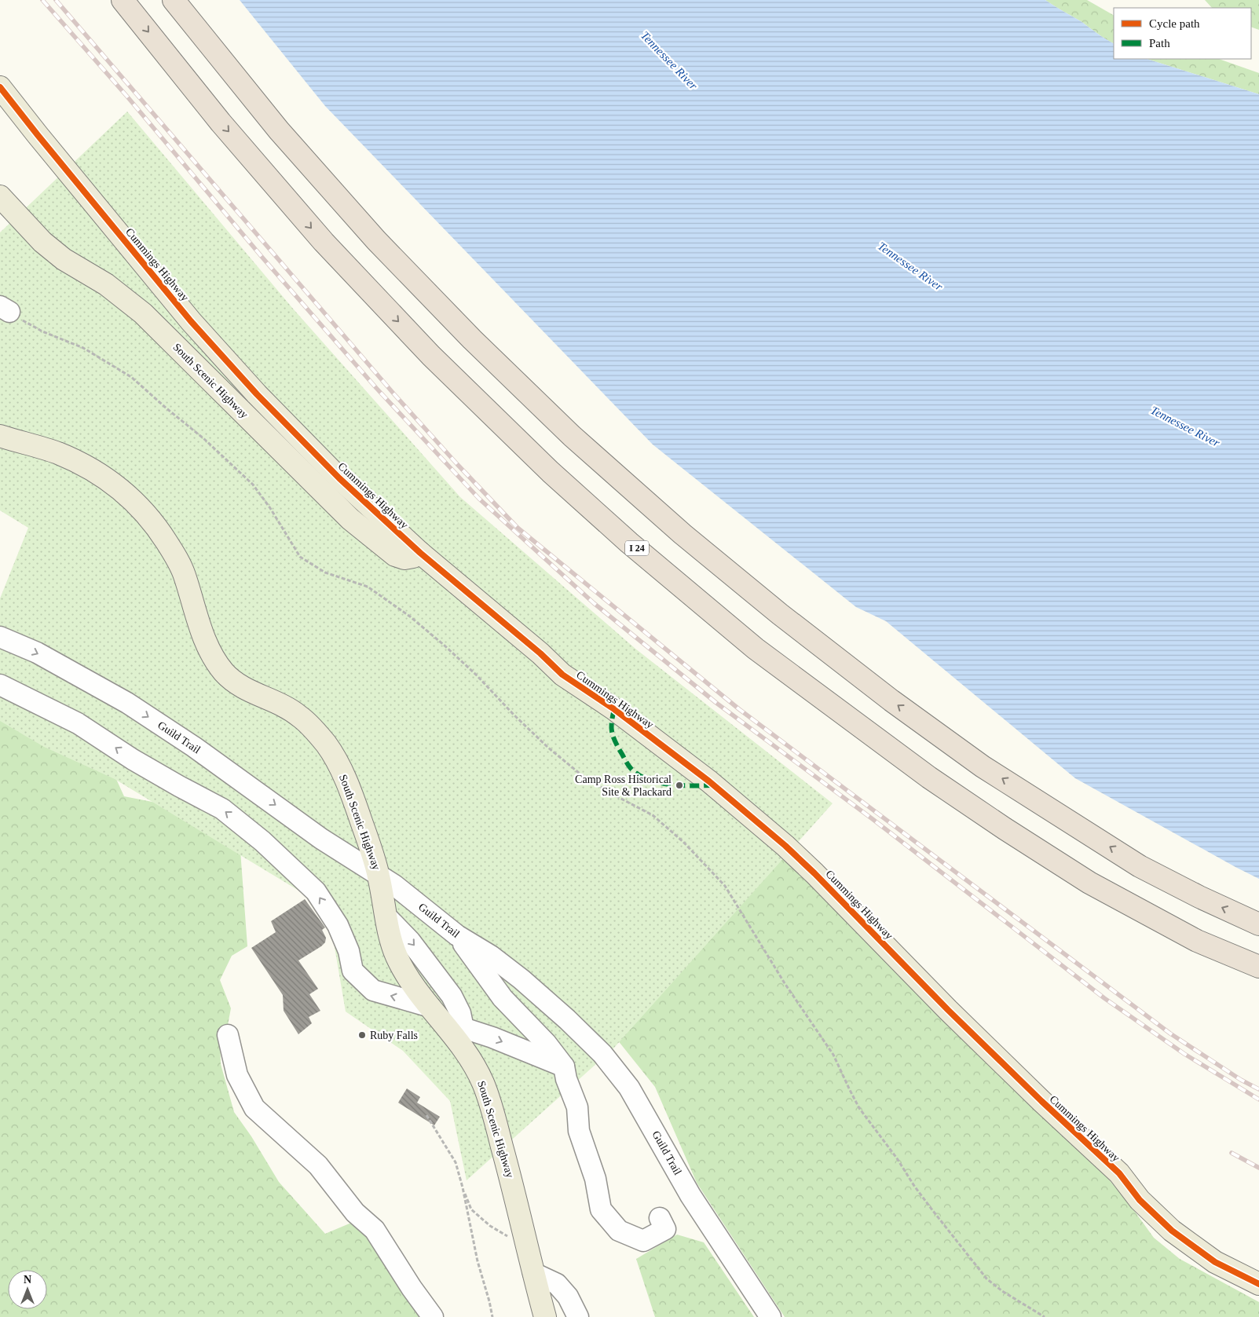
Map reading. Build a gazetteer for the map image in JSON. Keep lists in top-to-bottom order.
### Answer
{
  "streets": {
    "highway": ["I 24"],
    "main road": ["Cummings Highway", "South Scenic Highway"],
    "lane": ["Guild Trail"]
  },
  "crossings": [
    ["Cummings Highway", "South Scenic Highway"],
    ["South Scenic Highway", "Guild Trail"]
  ],
  "water": ["Tennessee River"],
  "places": ["Camp Ross Historical Site & Plackard", "Ruby Falls"],
  "legend": ["Cycle path", "Path"],
  "north": "top"
}
